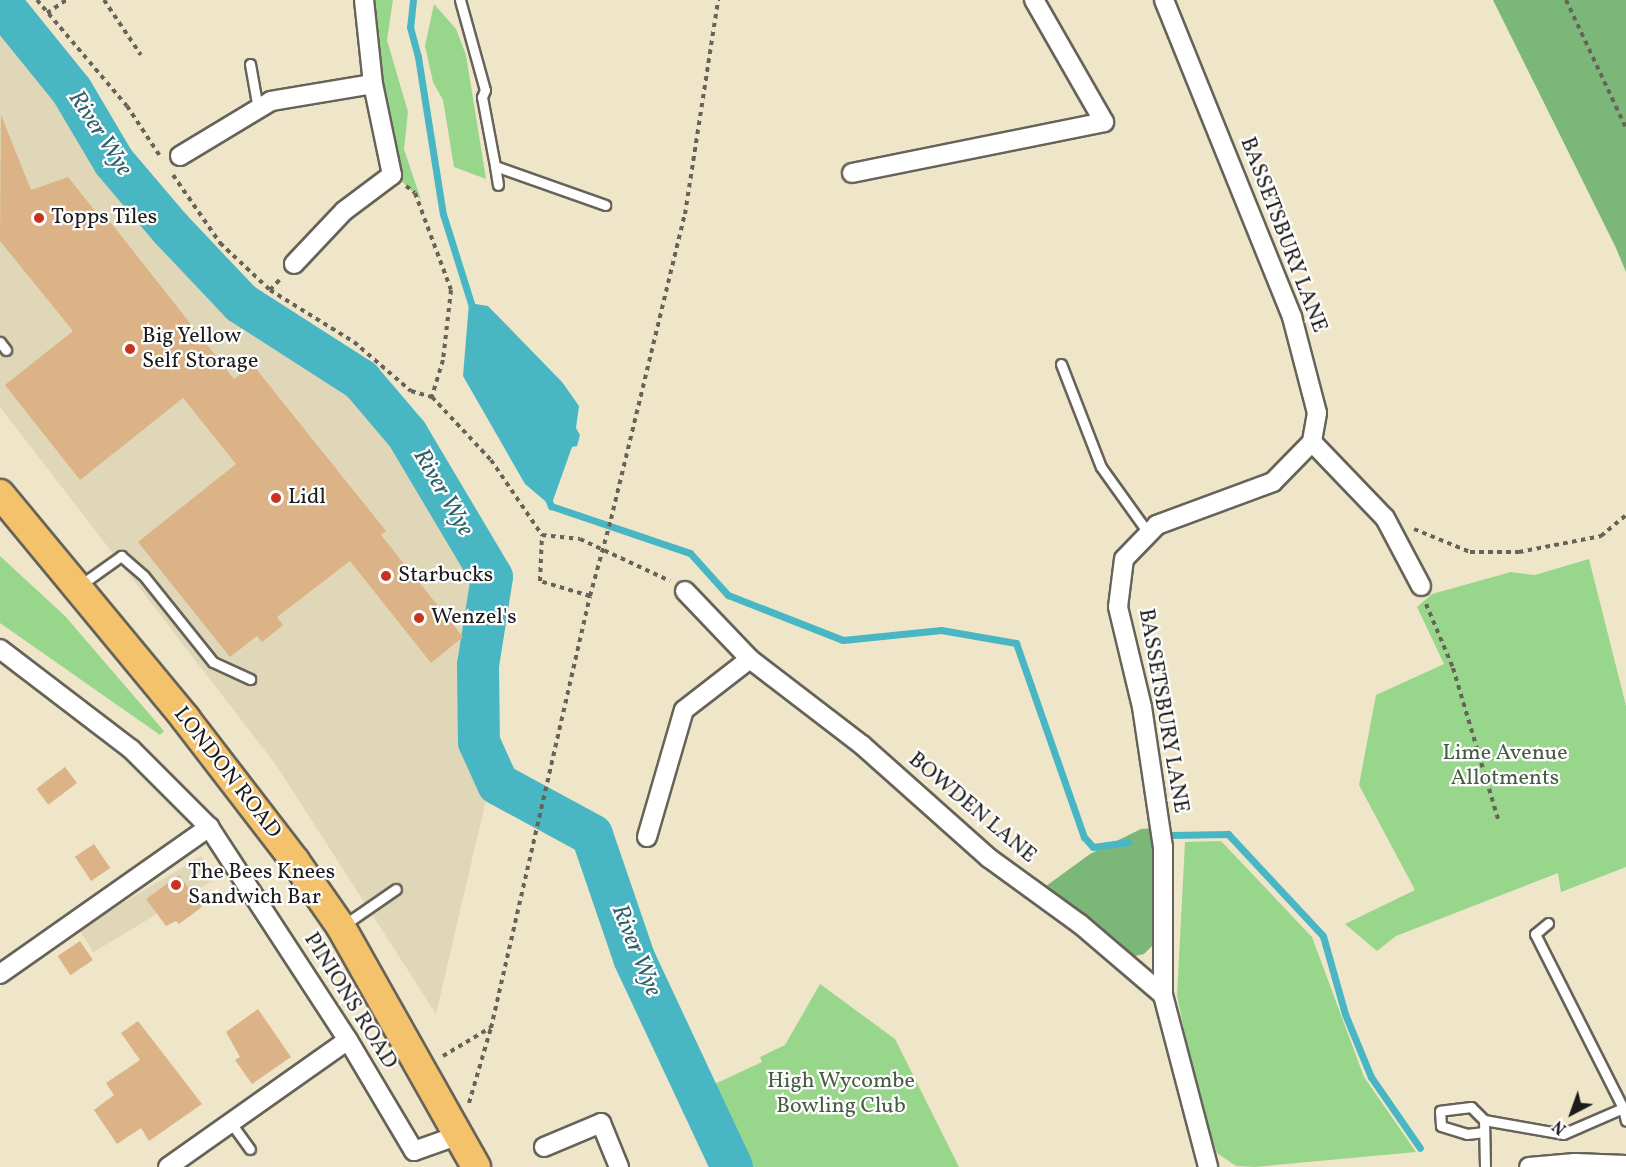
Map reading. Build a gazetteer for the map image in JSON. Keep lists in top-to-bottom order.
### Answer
{
  "streets": {
    "main road": ["LONDON ROAD"],
    "street": ["BASSETSBURY LANE", "BOWDEN LANE", "PINIONS ROAD"]
  },
  "crossings": [
    ["BASSETSBURY LANE", "BOWDEN LANE"],
    ["LONDON ROAD", "PINIONS ROAD"]
  ],
  "water": ["River Wye"],
  "parks": ["Lime Avenue Allotments", "High Wycombe Bowling Club"],
  "places": [
    "Topps Tiles",
    "Big Yellow Self Storage",
    "Lidl",
    "Starbucks",
    "Wenzel's",
    "The Bees Knees Sandwich Bar"
  ],
  "north": "bottom left"
}
